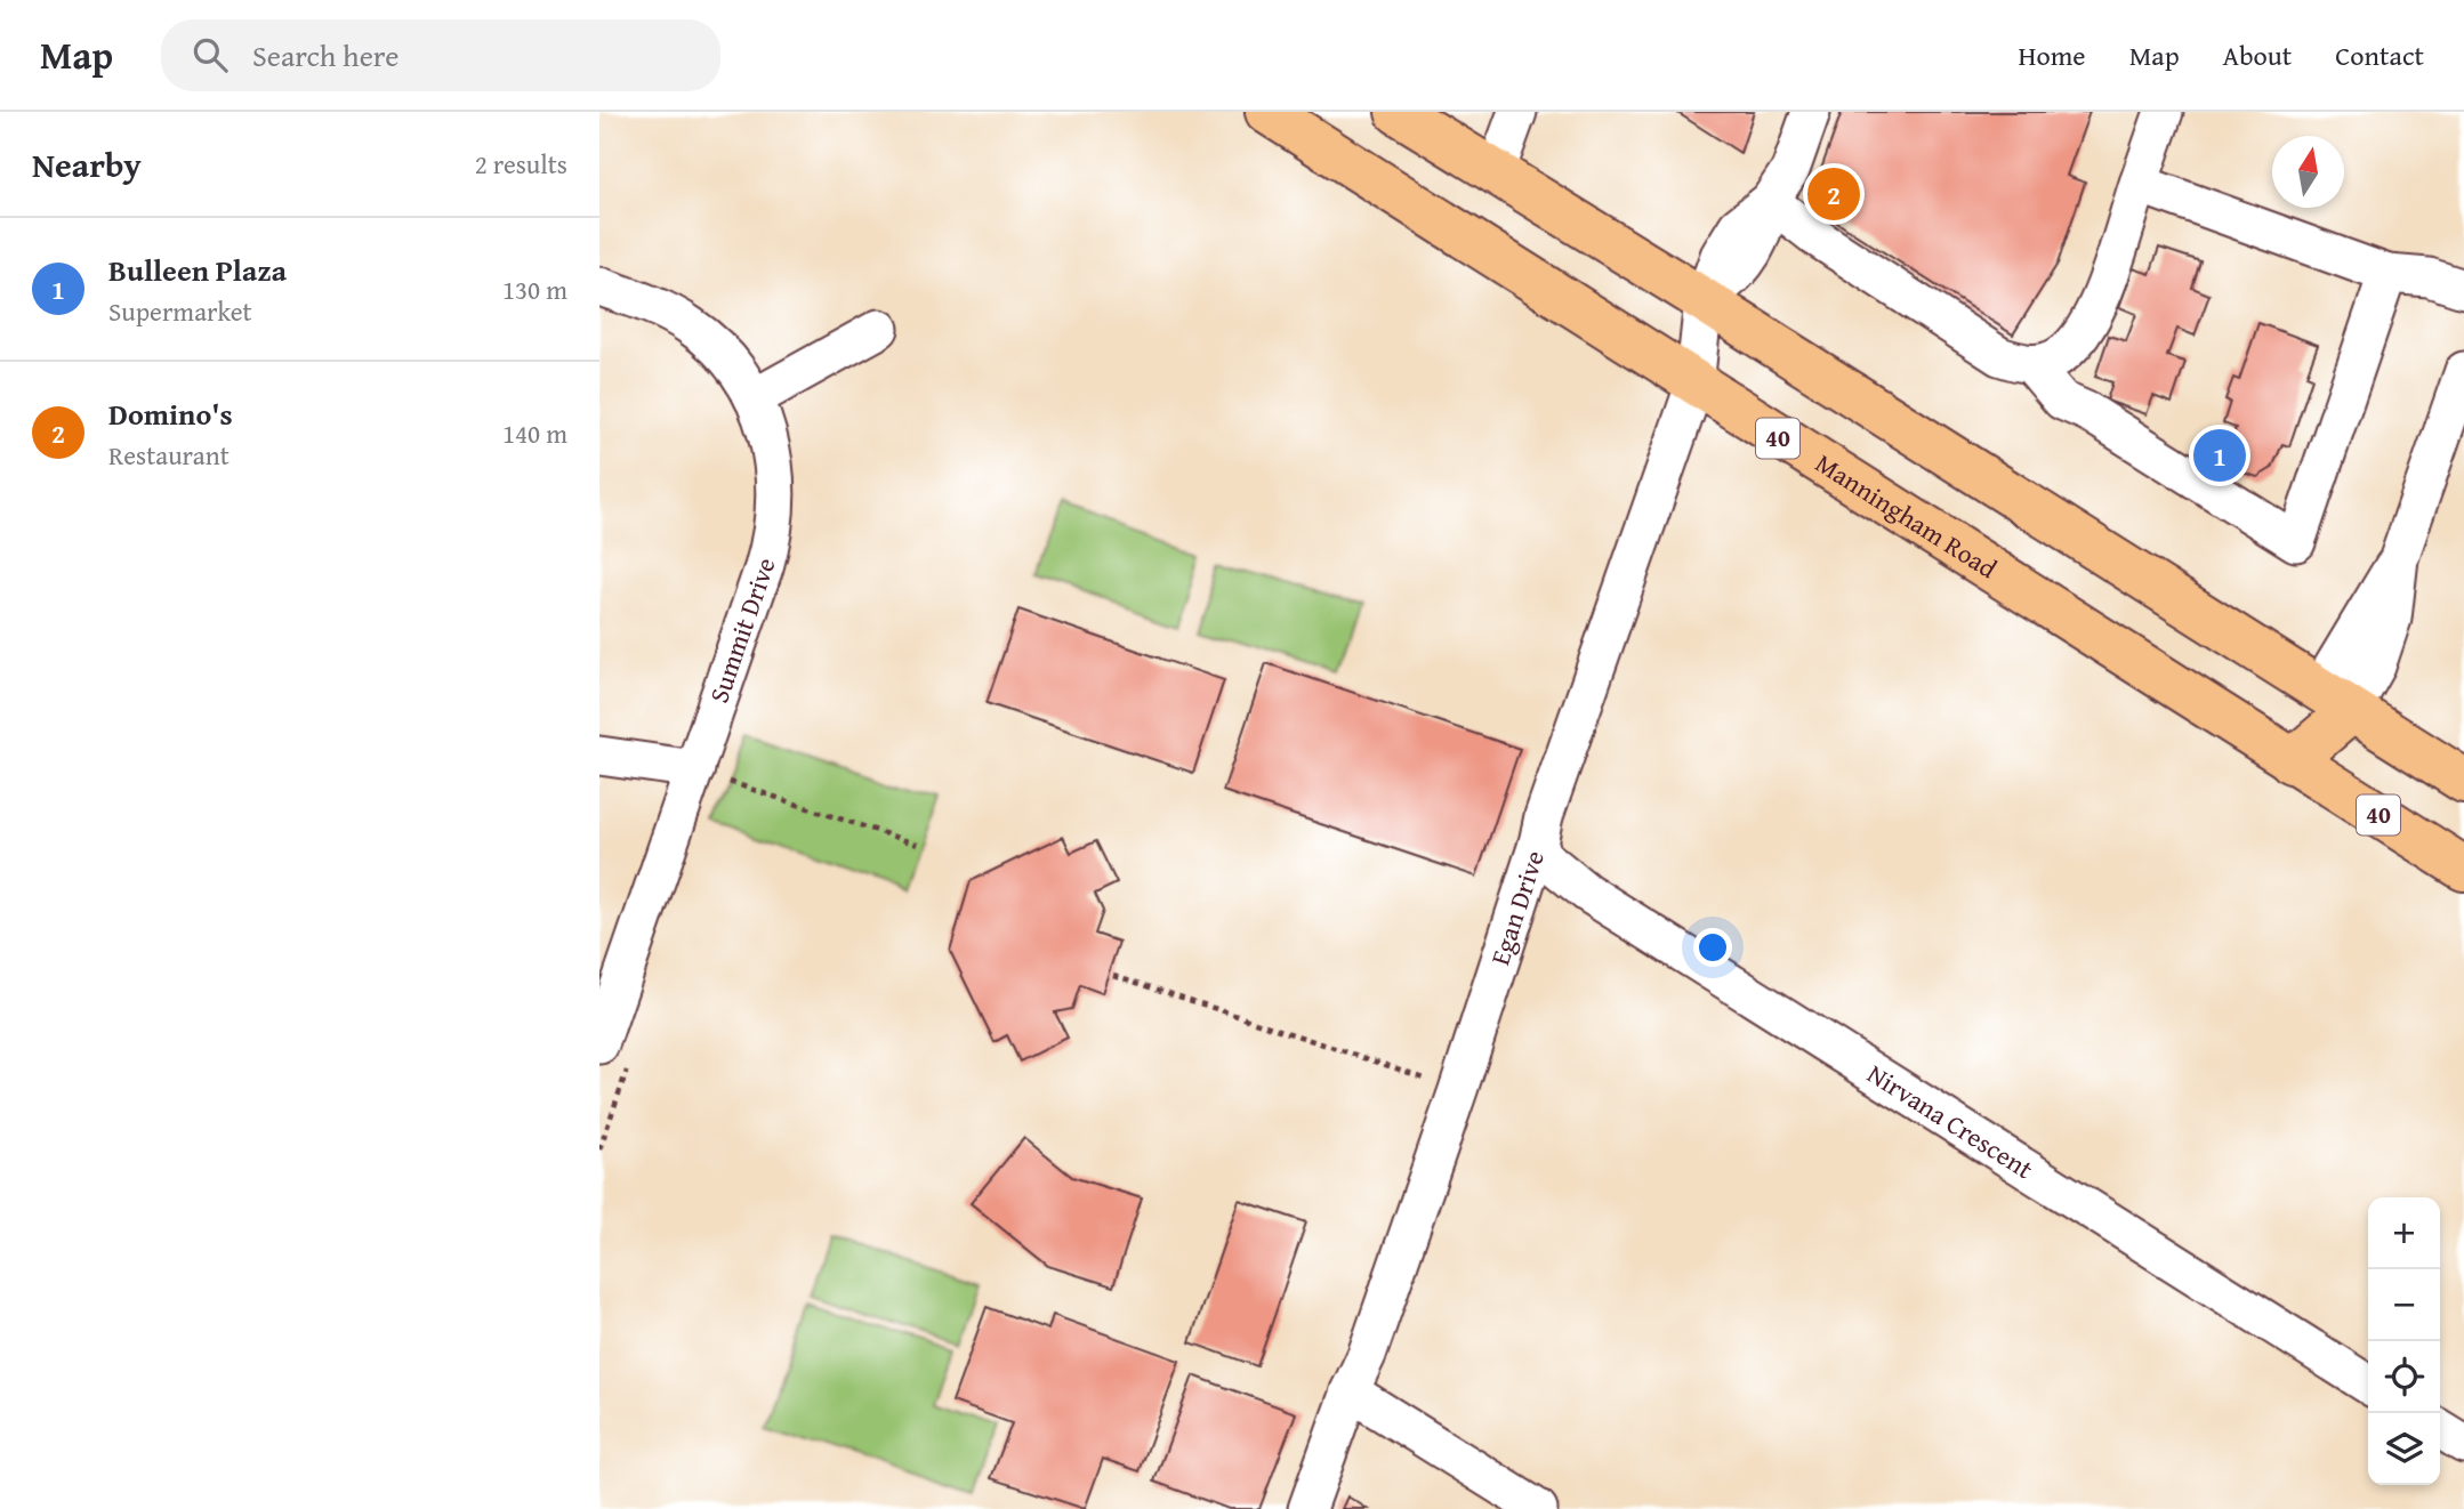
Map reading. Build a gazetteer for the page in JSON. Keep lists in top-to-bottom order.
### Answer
{
  "streets": {
    "main road": ["40", "Manningham Road"],
    "street": ["Summit Drive", "Egan Drive", "Nirvana Crescent"]
  },
  "crossings": [
    ["Manningham Road", "Egan Drive"],
    ["Egan Drive", "Nirvana Crescent"]
  ],
  "north": "top",
  "page": {
    "header": "Map",
    "search": "Search here",
    "nav": [
      "Home",
      "Map",
      "About",
      "Contact"
    ],
    "heading": ["Nearby", "2 results"],
    "pins": ["2", "1"],
    "list": [
      {
        "mark": "1",
        "name": "Bulleen Plaza",
        "note": "Supermarket",
        "value": "130 m"
      },
      {
        "mark": "2",
        "name": "Domino's",
        "note": "Restaurant",
        "value": "140 m"
      }
    ],
    "map_buttons": ["+", "−"]
  }
}
